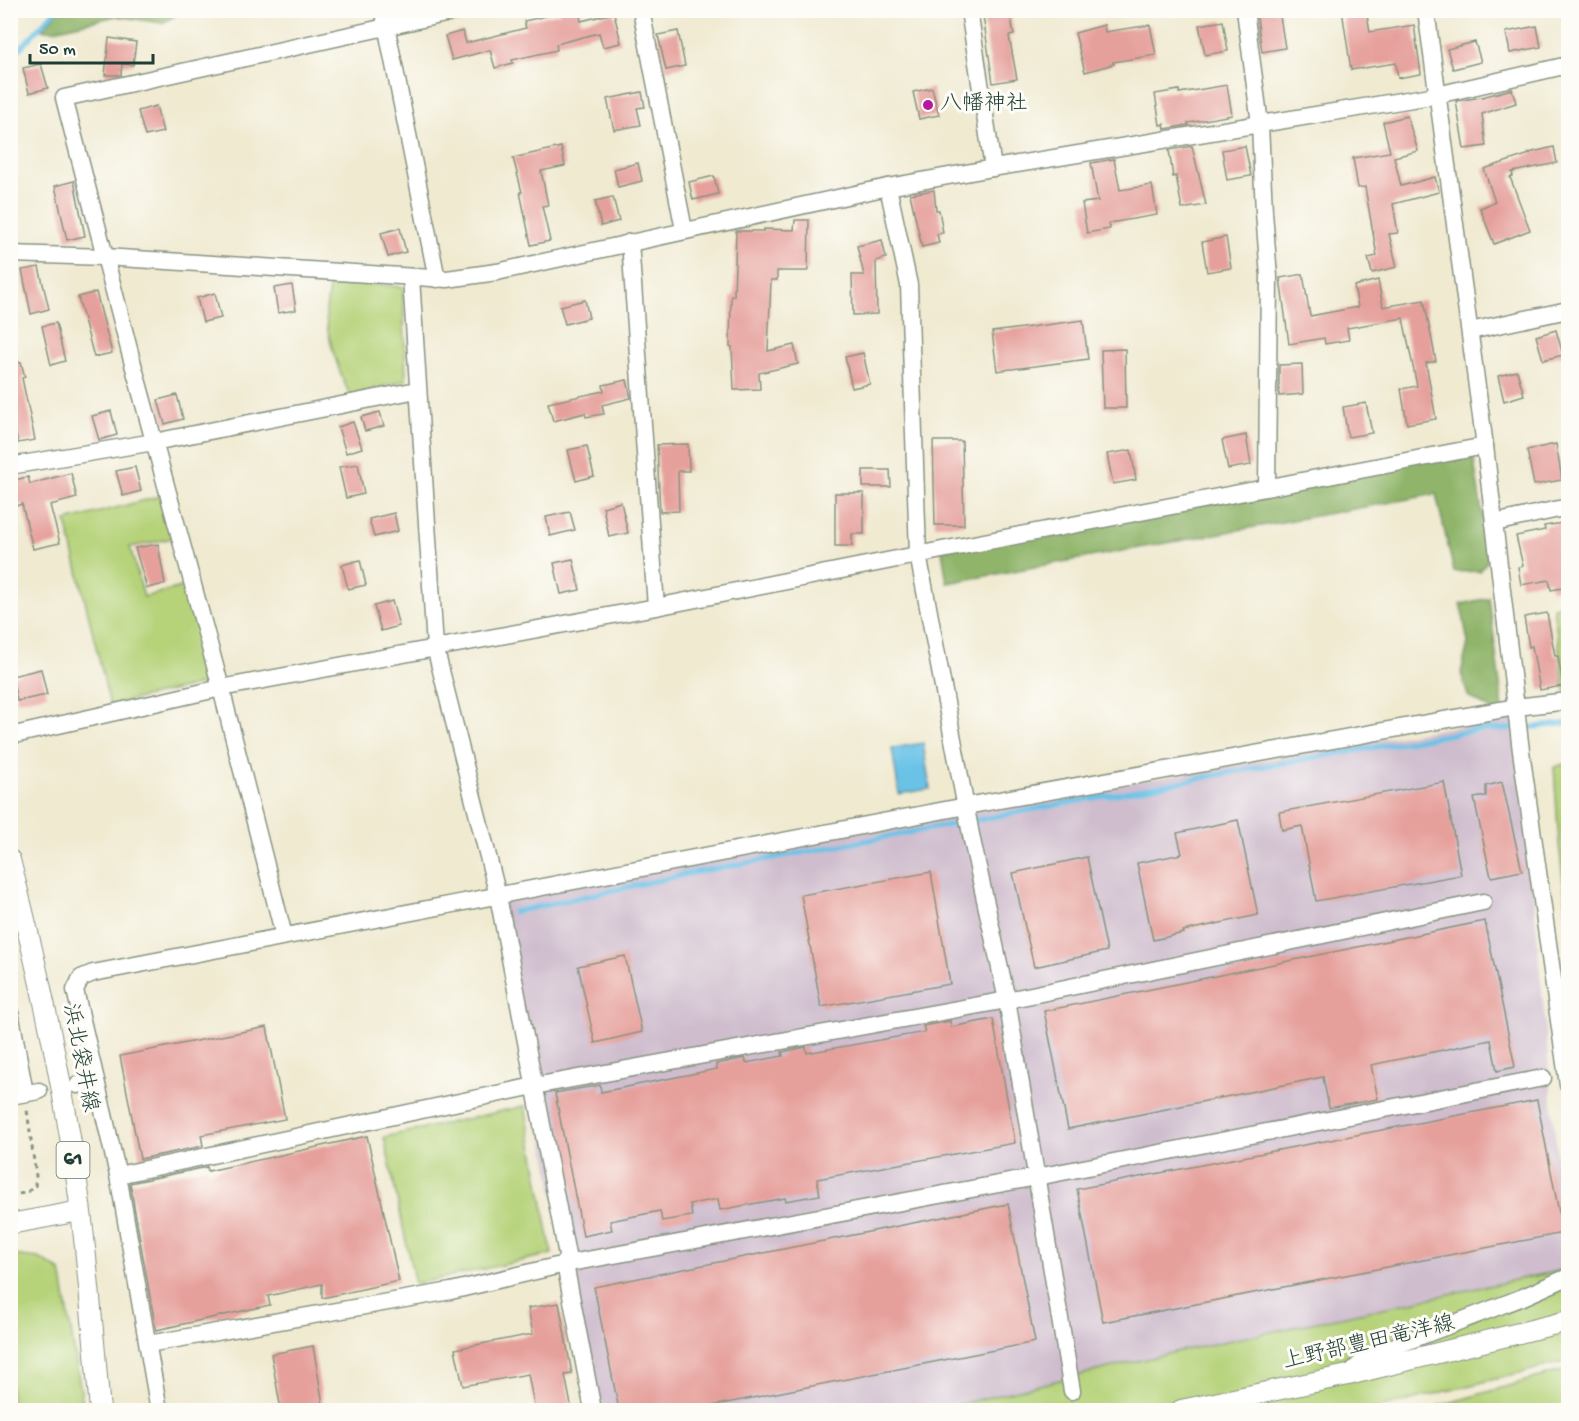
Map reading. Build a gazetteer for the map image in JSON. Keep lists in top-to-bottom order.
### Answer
{
  "streets": {
    "main road": ["浜北袋井線", "61", "上野部豊田竜洋線"]
  },
  "crossings": [
    ["浜北袋井線", "61"]
  ],
  "places": ["八幡神社"],
  "scale_bar": "50 m"
}
